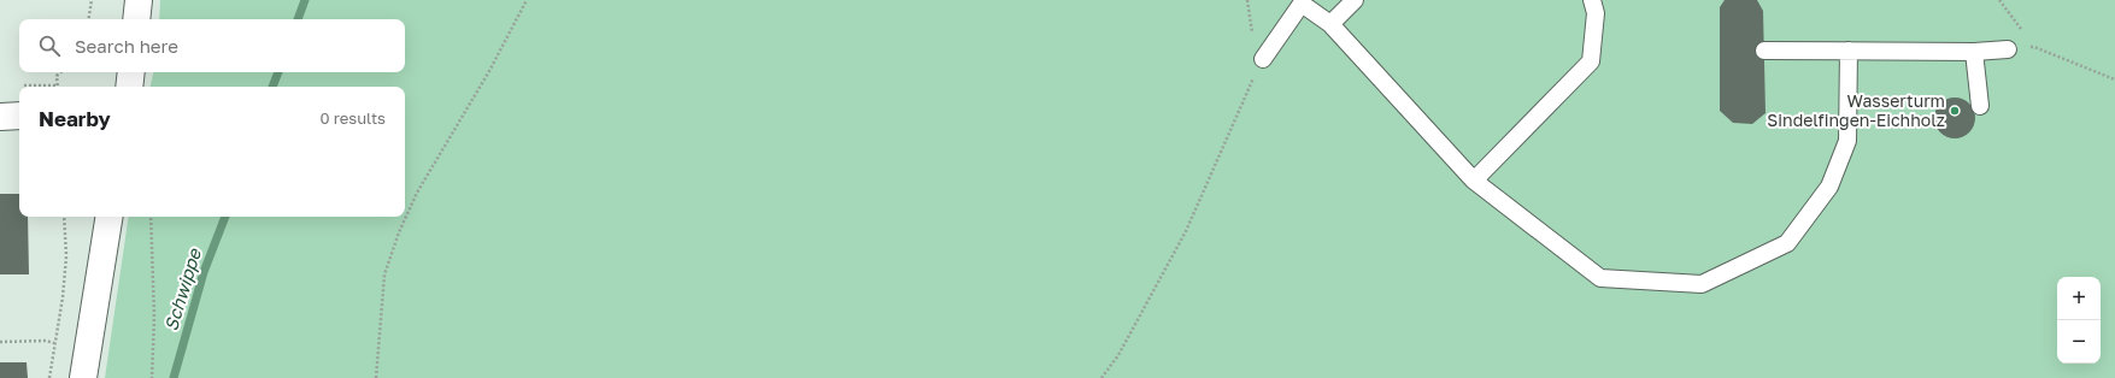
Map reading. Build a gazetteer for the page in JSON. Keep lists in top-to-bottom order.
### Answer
{
  "water": ["Schwippe"],
  "places": ["Wasserturm Sindelfingen-Eichholz"],
  "page": {
    "search": "Search here",
    "heading": ["Nearby", "0 results"],
    "map_buttons": ["+", "−"]
  }
}
